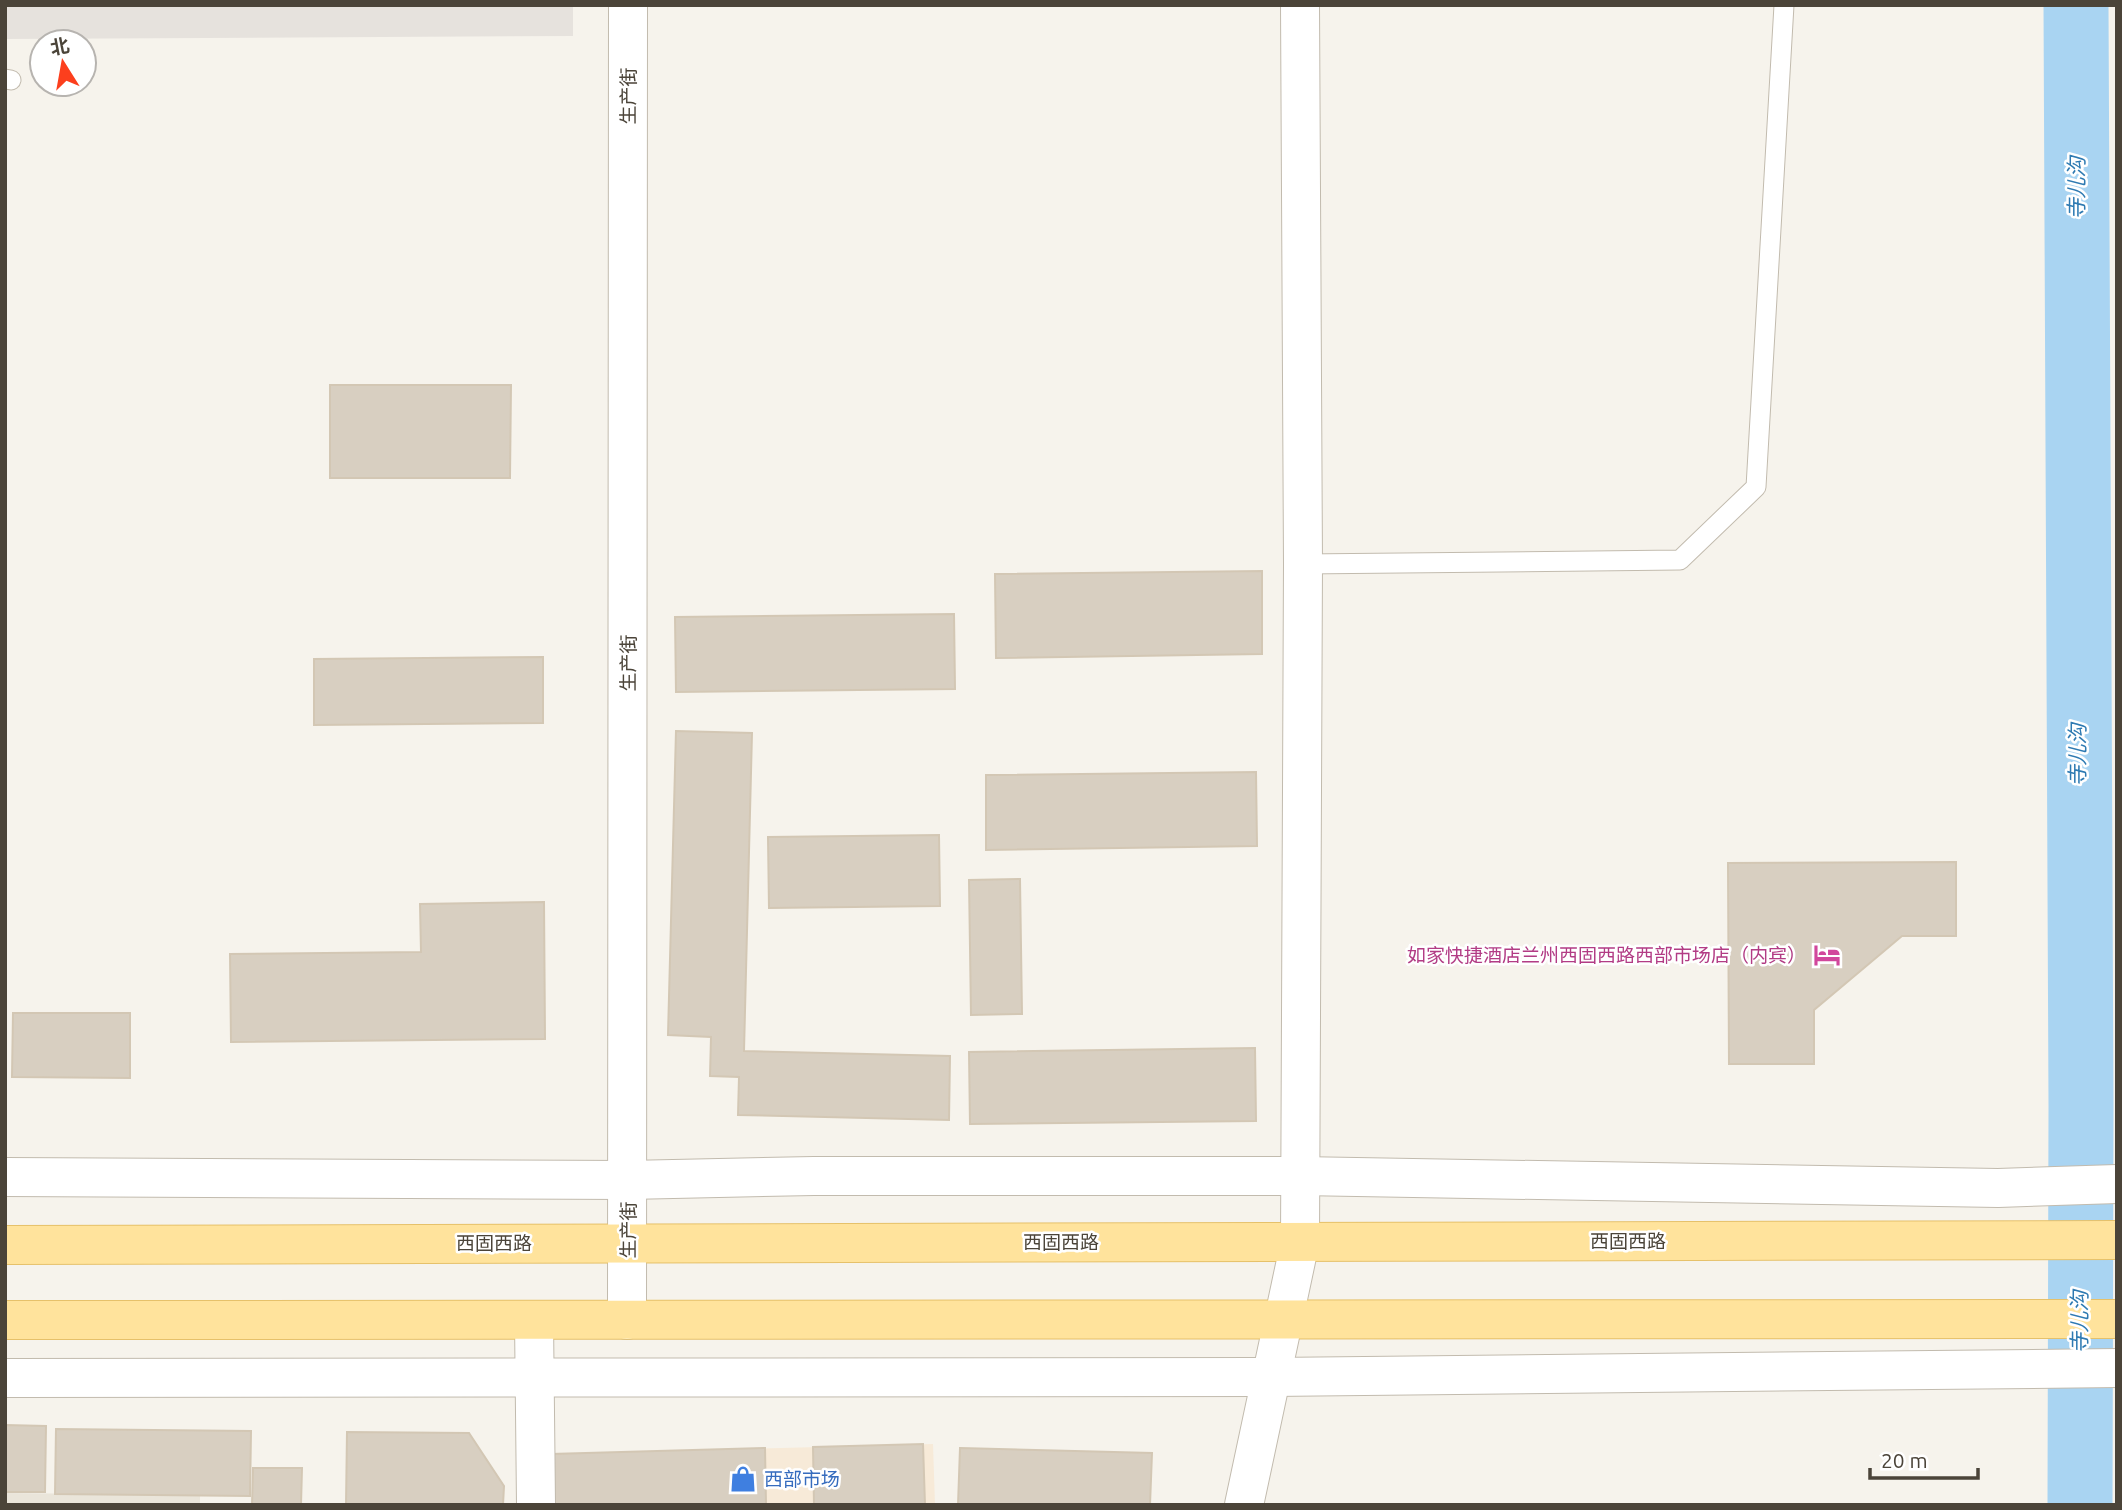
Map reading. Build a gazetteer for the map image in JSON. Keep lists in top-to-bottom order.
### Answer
{
  "streets": {
    "main road": ["西固西路"],
    "street": ["生产街"]
  },
  "crossings": [
    ["生产街", "西固西路"]
  ],
  "water": ["寺儿沟"],
  "places": {
    "hotel": ["如家快捷酒店兰州西固西路西部市场店（内宾）"],
    "shop": ["西部市场"]
  },
  "scale_bar": "20 m",
  "north": "top"
}
